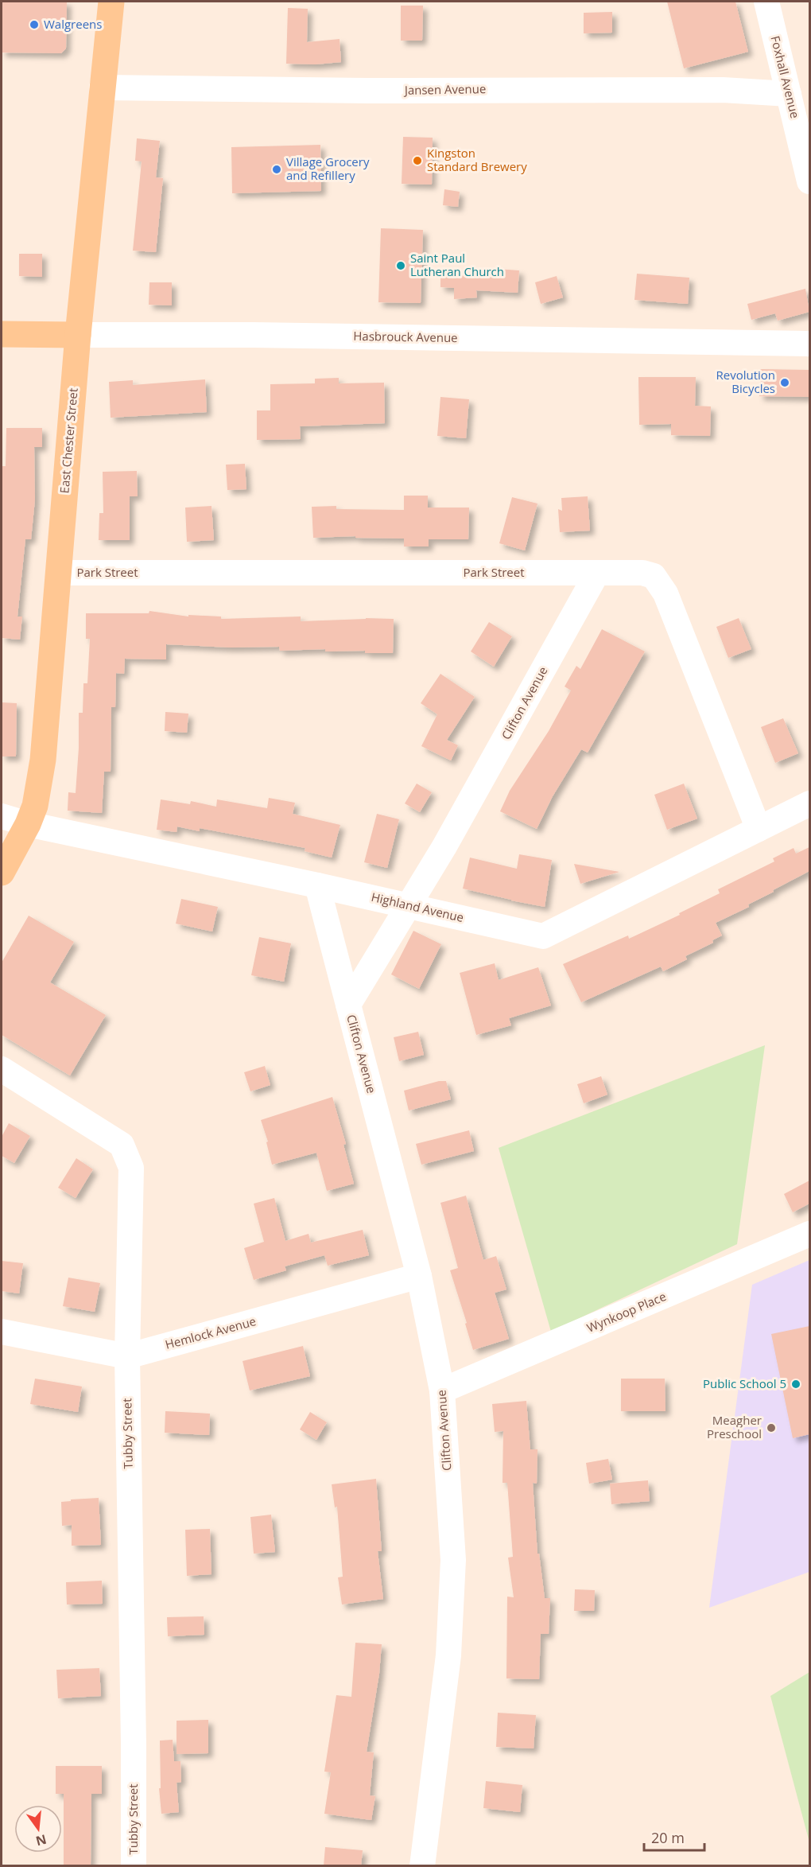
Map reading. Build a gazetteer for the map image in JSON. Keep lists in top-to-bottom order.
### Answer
{
  "streets": {
    "main road": ["Hasbrouck Avenue", "East Chester Street"],
    "street": [
      "Foxhall Avenue",
      "Jansen Avenue",
      "Park Street",
      "Clifton Avenue",
      "Highland Avenue",
      "Wynkoop Place",
      "Hemlock Avenue",
      "Tubby Street"
    ]
  },
  "crossings": [
    ["Foxhall Avenue", "Jansen Avenue"],
    ["Jansen Avenue", "East Chester Street"],
    ["Hasbrouck Avenue", "East Chester Street"],
    ["East Chester Street", "Park Street"],
    ["East Chester Street", "Highland Avenue"],
    ["Park Street", "Clifton Avenue"],
    ["Park Street", "Highland Avenue"],
    ["Clifton Avenue", "Highland Avenue"],
    ["Clifton Avenue", "Wynkoop Place"],
    ["Clifton Avenue", "Hemlock Avenue"],
    ["Hemlock Avenue", "Tubby Street"]
  ],
  "places": [
    "Walgreens",
    "Kingston Standard Brewery",
    "Village Grocery and Refillery",
    "Saint Paul Lutheran Church",
    "Revolution Bicycles",
    "Public School 5",
    "Meagher Preschool"
  ],
  "scale_bar": "20 m",
  "north": "bottom"
}
